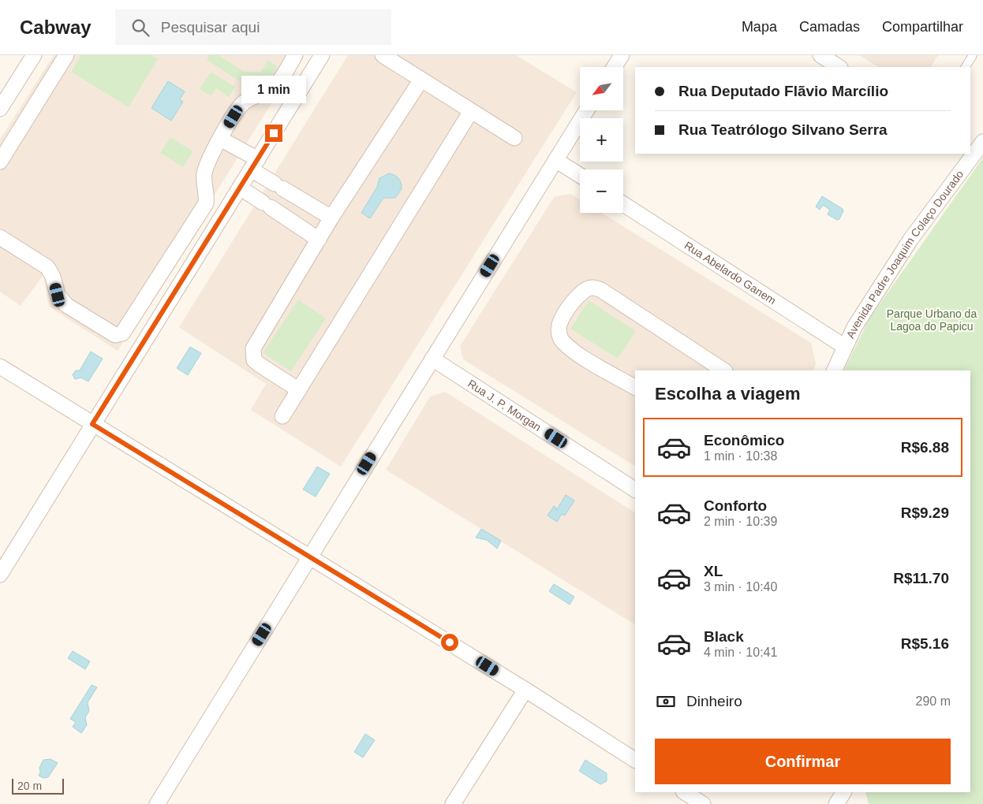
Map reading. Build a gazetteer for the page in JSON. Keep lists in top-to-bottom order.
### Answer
{
  "streets": {
    "street": ["Avenida Padre Joaquim Colaço Dourado", "Rua Abelardo Ganem", "Rua J. P. Morgan"]
  },
  "crossings": [
    ["Avenida Padre Joaquim Colaço Dourado", "Rua Abelardo Ganem"]
  ],
  "parks": ["Parque Urbano da Lagoa do Papicu"],
  "scale_bar": "20 m",
  "north": "bottom left",
  "page": {
    "header": "Cabway",
    "search": "Pesquisar aqui",
    "nav": ["Mapa", "Camadas", "Compartilhar"],
    "map_buttons": ["+", "−"],
    "banner": ["Rua Deputado Flãvio Marcílio", "Rua Teatrólogo Silvano Serra"],
    "bubble": "1 min",
    "heading": "Escolha a viagem",
    "list": [
      {
        "name": "Econômico",
        "note": "1 min · 10:38",
        "value": "R$6.88"
      },
      {
        "name": "Conforto",
        "note": "2 min · 10:39",
        "value": "R$9.29"
      },
      {
        "name": "XL",
        "note": "3 min · 10:40",
        "value": "R$11.70"
      },
      {
        "name": "Black",
        "note": "4 min · 10:41",
        "value": "R$5.16"
      }
    ],
    "pay": ["Dinheiro", "290 m"],
    "buttons": "Confirmar",
    "scale": "20 m"
  }
}
